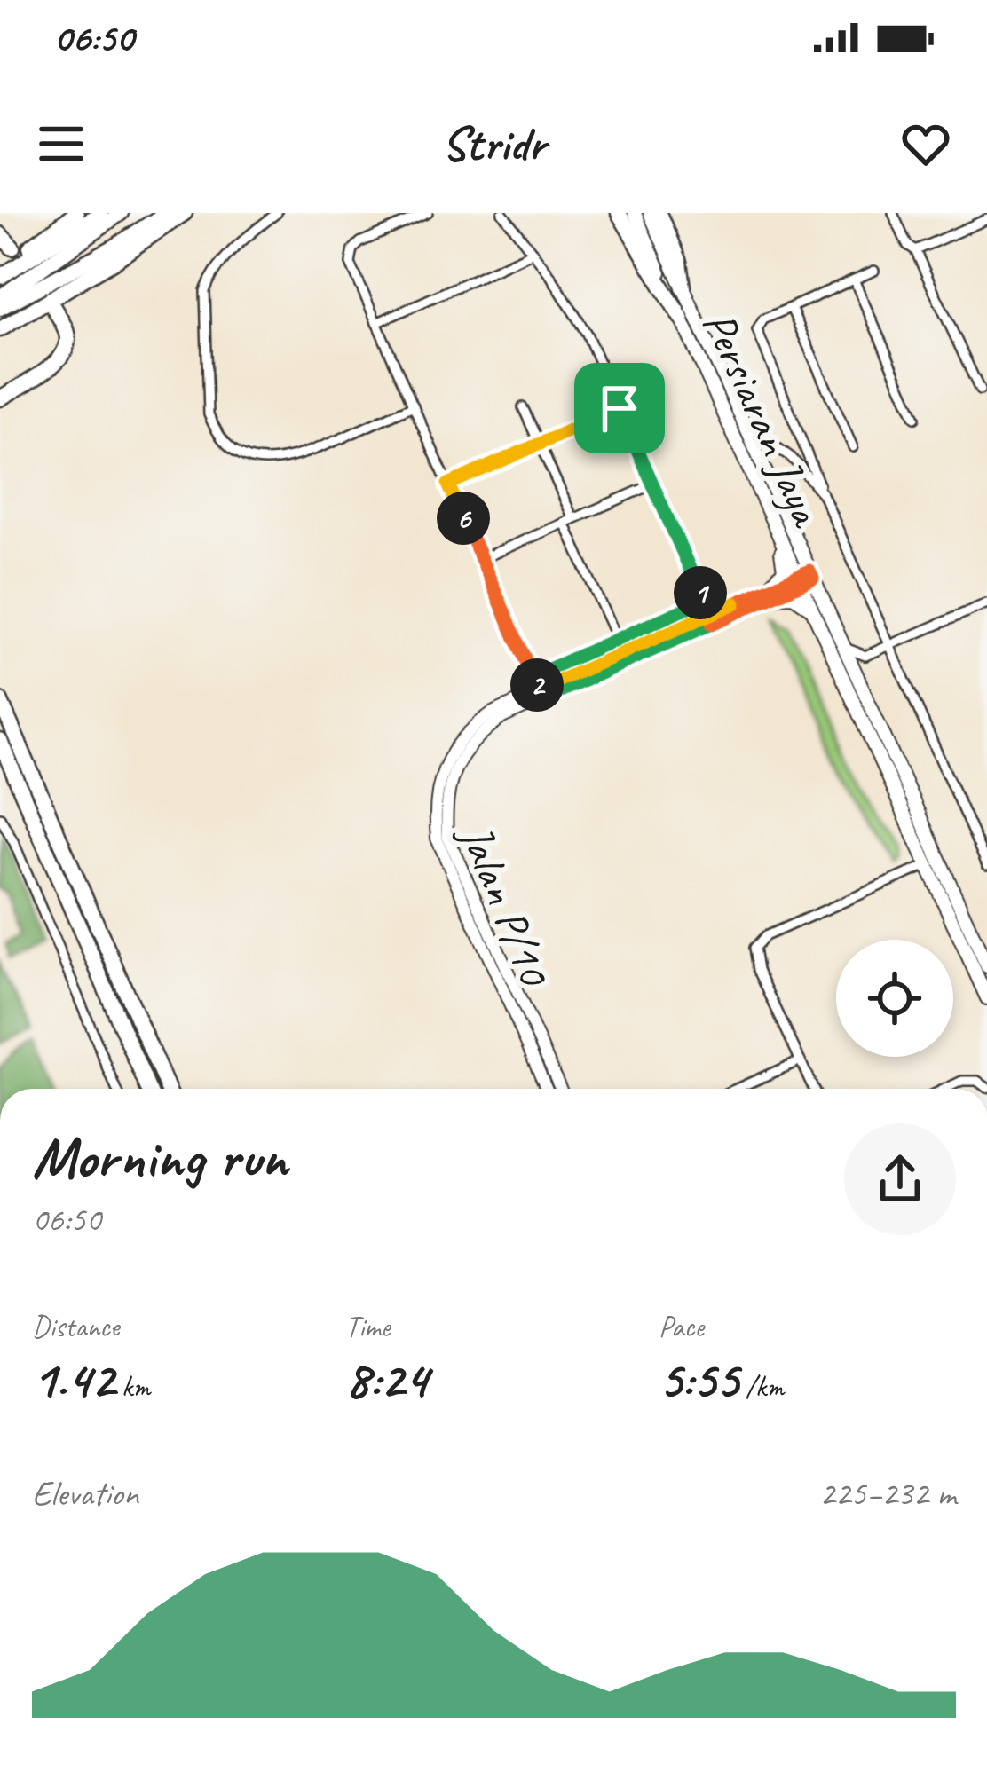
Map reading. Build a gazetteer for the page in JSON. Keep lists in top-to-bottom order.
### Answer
{
  "streets": {
    "main road": ["Persiaran Jaya"],
    "street": ["Jalan P/10"]
  },
  "crossings": [
    ["Persiaran Jaya", "Jalan P/10"]
  ],
  "page": {
    "status": "06:50",
    "header": "Stridr",
    "pins": ["6", "1", "2"],
    "heading": ["Morning run", "06:50"],
    "stats": [
      ["Distance", "1.42 km"],
      ["Time", "8:24"],
      ["Pace", "5:55 /km"]
    ],
    "chart": ["Elevation", "225–232 m"]
  }
}
